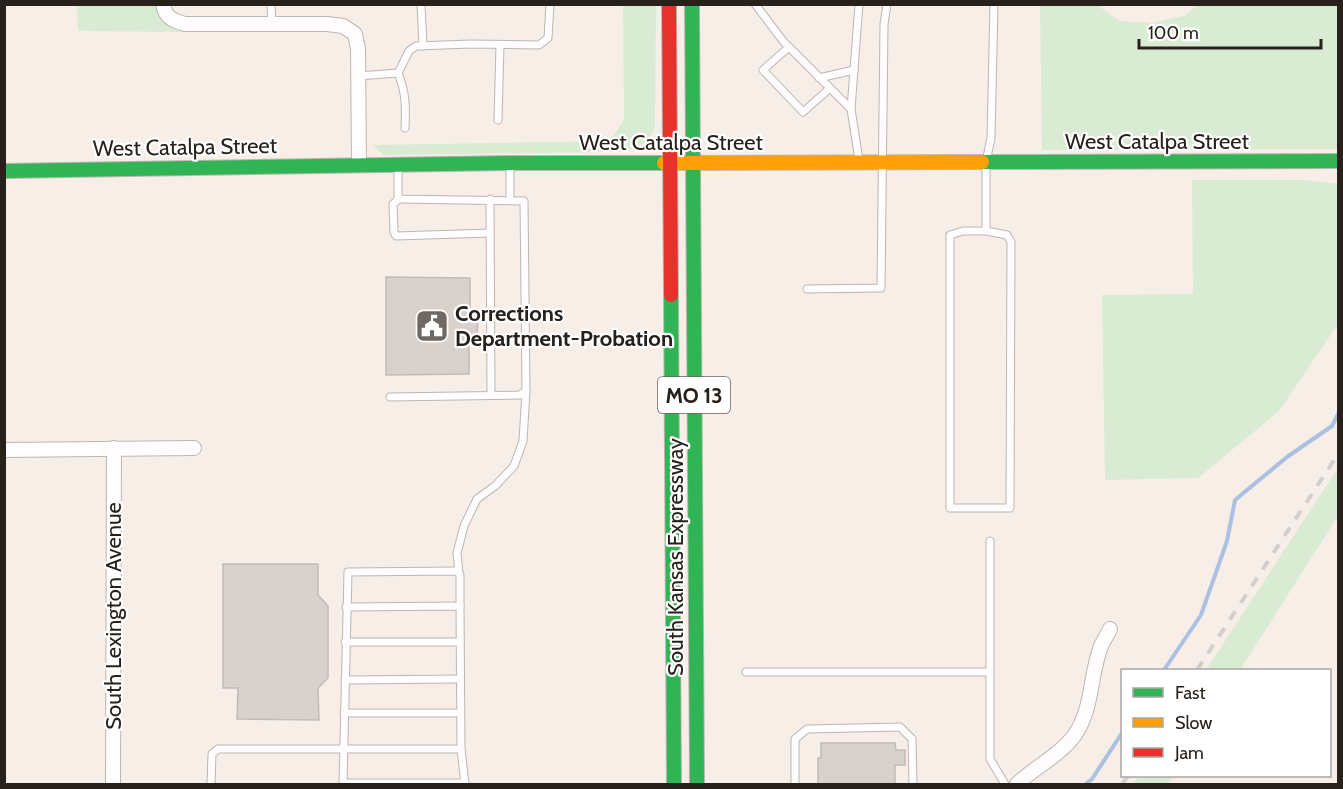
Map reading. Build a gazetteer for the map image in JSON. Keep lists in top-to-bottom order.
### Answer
{
  "streets": {
    "main road": ["West Catalpa Street", "MO 13", "South Kansas Expressway"],
    "street": ["South Lexington Avenue"]
  },
  "crossings": [
    ["West Catalpa Street", "South Kansas Expressway"]
  ],
  "places": {
    "public building": ["Corrections Department-Probation"]
  },
  "legend": ["Fast", "Slow", "Jam"],
  "scale_bar": "100 m"
}
